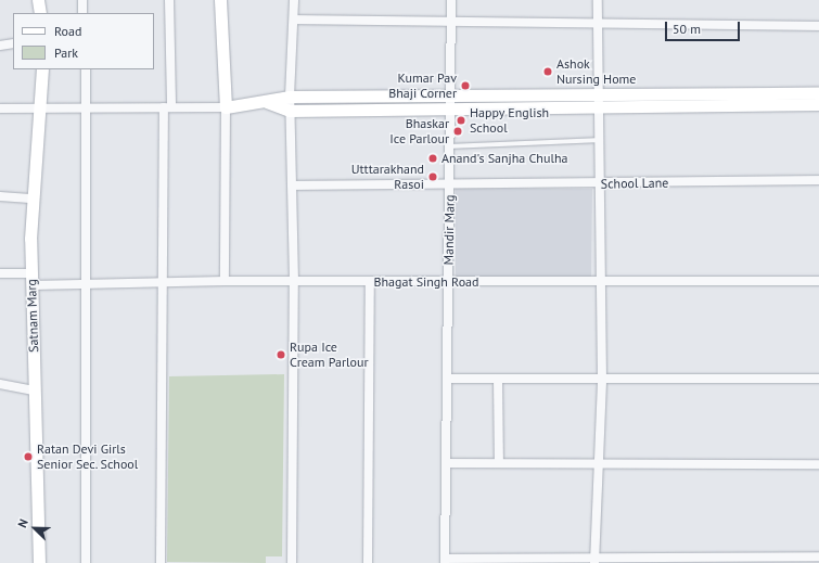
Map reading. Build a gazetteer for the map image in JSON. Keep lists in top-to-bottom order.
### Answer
{
  "streets": {
    "street": [
      "School Lane",
      "Mandir Marg",
      "Bhagat Singh Road",
      "Satnam Marg"
    ]
  },
  "crossings": [
    ["School Lane", "Mandir Marg"],
    ["Mandir Marg", "Bhagat Singh Road"],
    ["Bhagat Singh Road", "Satnam Marg"]
  ],
  "places": [
    "Ashok Nursing Home",
    "Kumar Pav Bhaji Corner",
    "Happy English School",
    "Bhaskar Ice Parlour",
    "Anand's Sanjha Chulha",
    "Utttarakhand Rasoi",
    "Rupa Ice Cream Parlour",
    "Ratan Devi Girls Senior Sec. School"
  ],
  "legend": ["Road", "Park"],
  "scale_bar": "50 m",
  "north": "top left"
}
